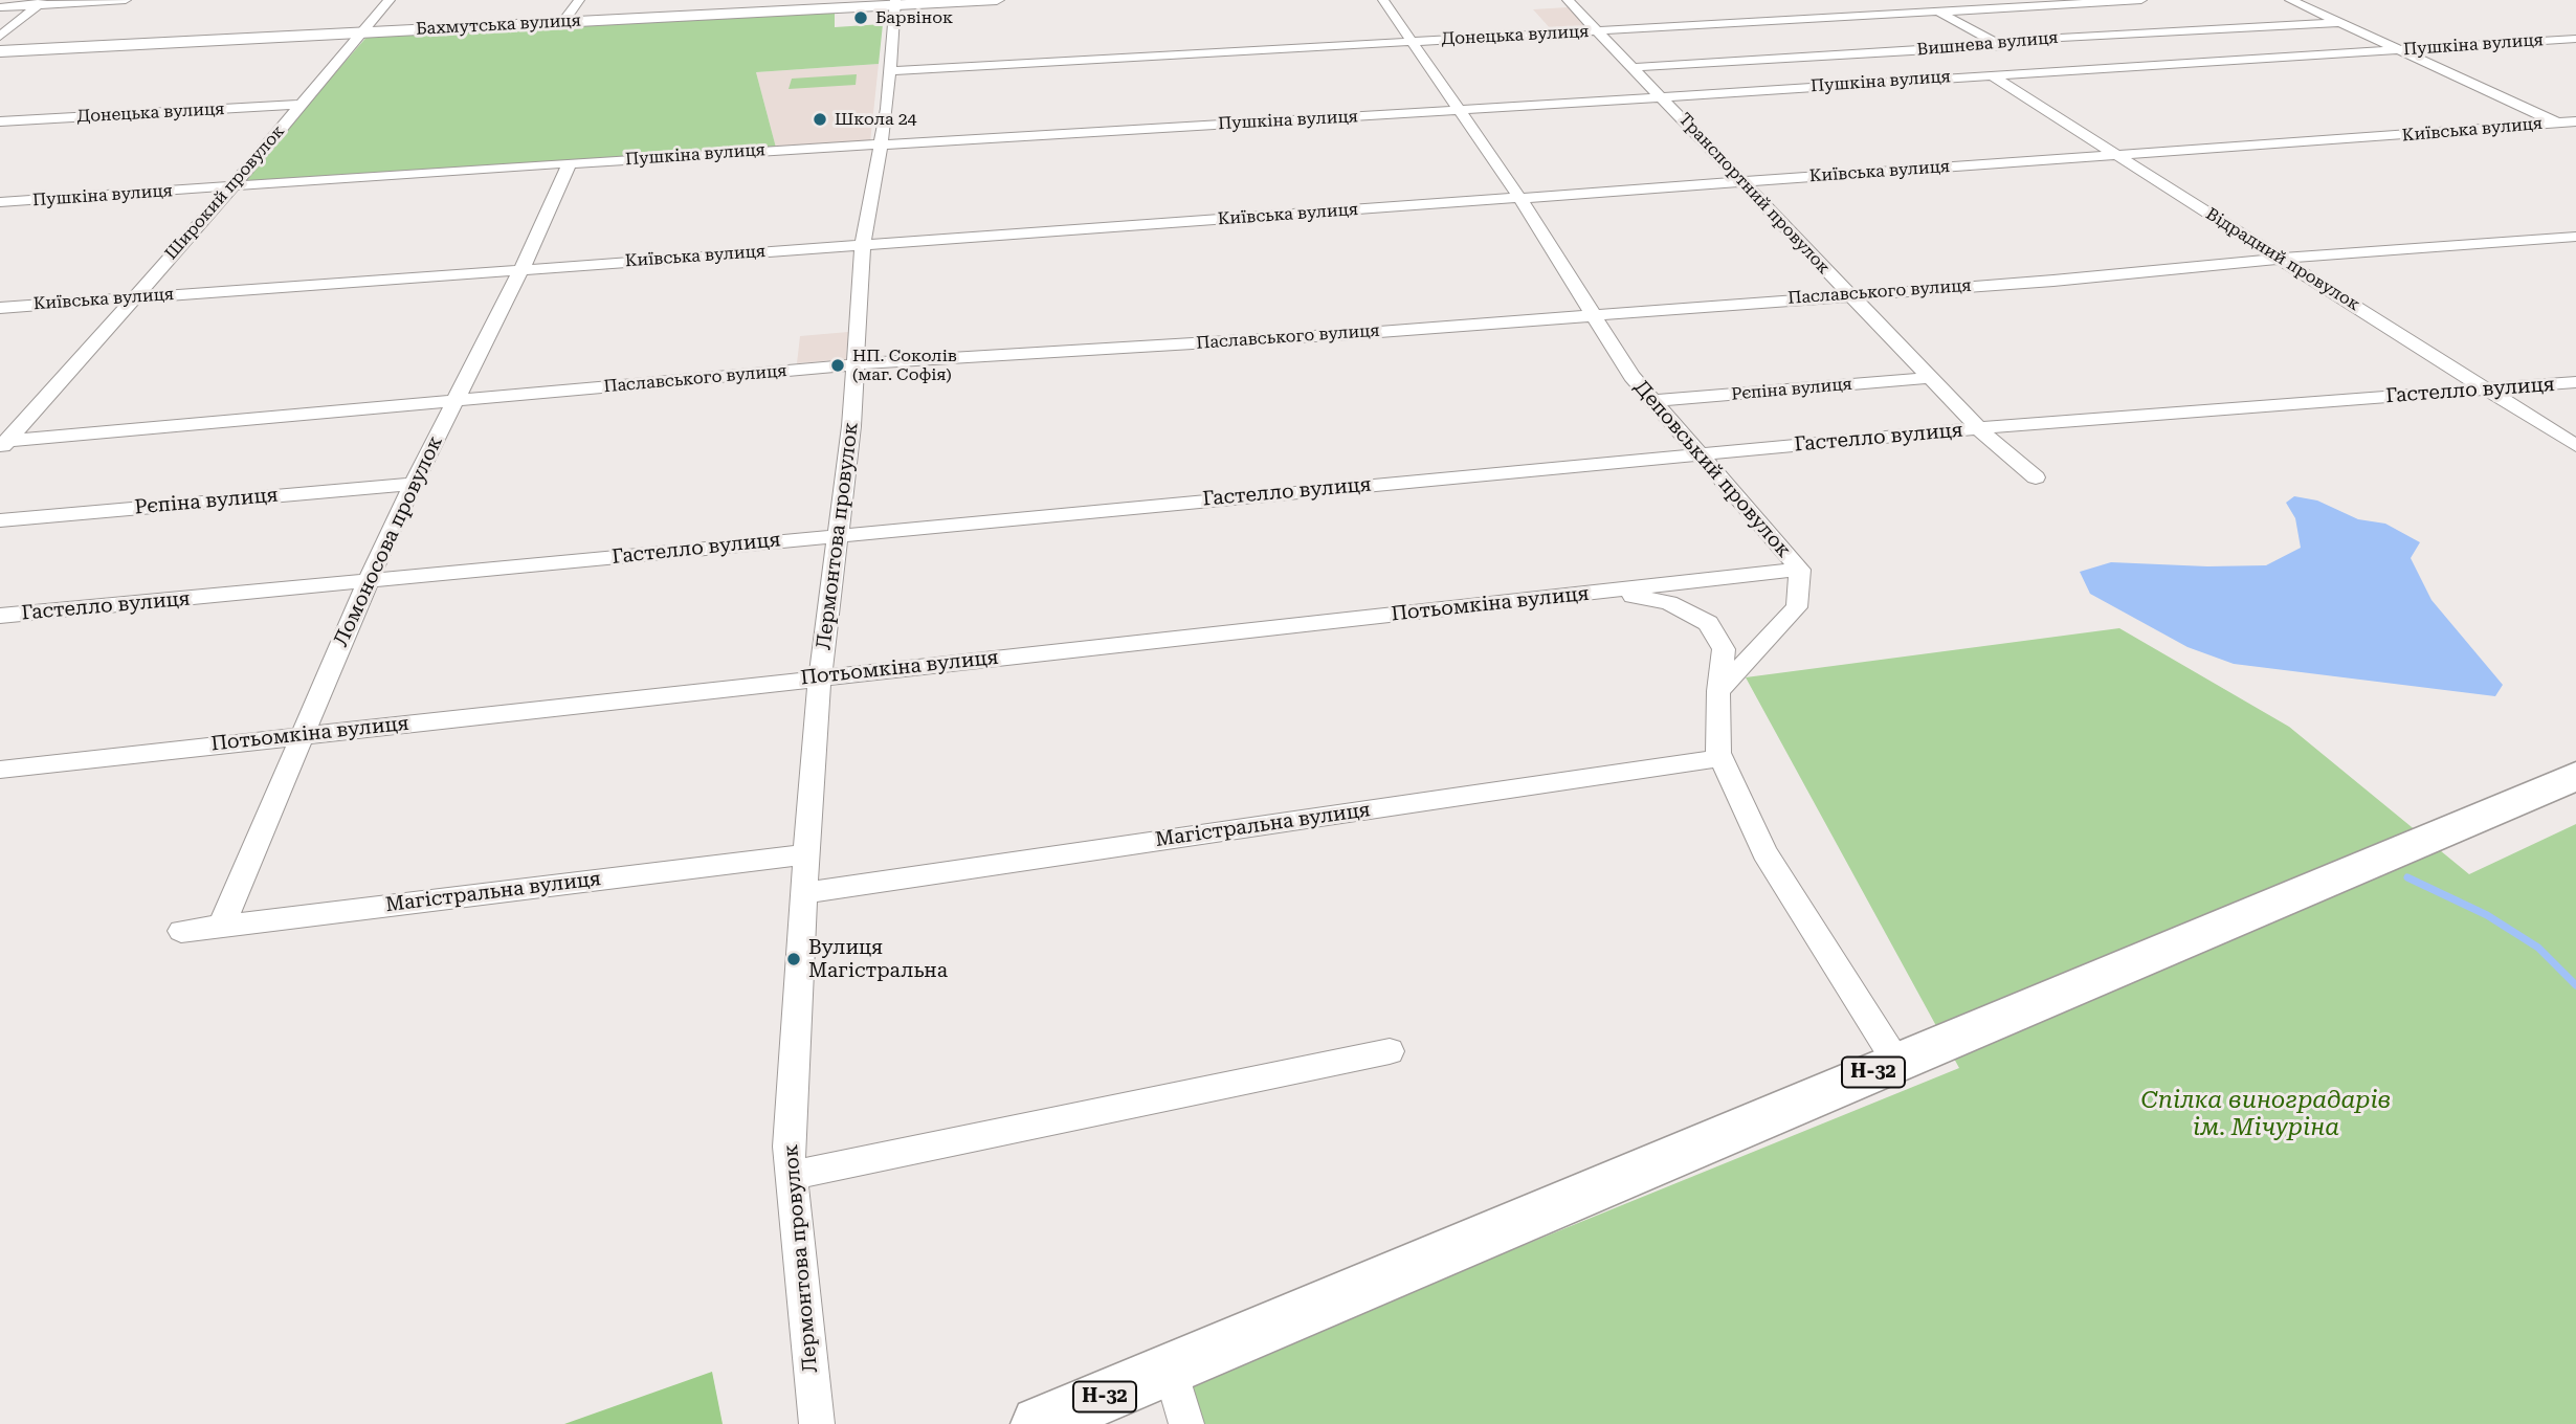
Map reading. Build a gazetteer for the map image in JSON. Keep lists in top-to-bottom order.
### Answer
{
  "streets": {
    "main road": ["Н-32"],
    "street": [
      "Бахмутська вулиця",
      "Донецька вулиця",
      "Вишнева вулиця",
      "Пушкіна вулиця",
      "Київська вулиця",
      "Широкий провулок",
      "Транспортний провулок",
      "Відрадний провулок",
      "Паславського вулиця",
      "Рєпіна вулиця",
      "Гастелло вулиця",
      "Деповський провулок",
      "Лермонтова провулок",
      "Ломоносова провулок",
      "Потьомкіна вулиця",
      "Магістральна вулиця"
    ]
  },
  "crossings": [
    ["Бахмутська вулиця", "Широкий провулок"],
    ["Бахмутська вулиця", "Лермонтова провулок"],
    ["Донецька вулиця", "Широкий провулок"],
    ["Донецька вулиця", "Транспортний провулок"],
    ["Донецька вулиця", "Деповський провулок"],
    ["Донецька вулиця", "Лермонтова провулок"],
    ["Вишнева вулиця", "Транспортний провулок"],
    ["Пушкіна вулиця", "Широкий провулок"],
    ["Пушкіна вулиця", "Транспортний провулок"],
    ["Пушкіна вулиця", "Відрадний провулок"],
    ["Пушкіна вулиця", "Деповський провулок"],
    ["Пушкіна вулиця", "Лермонтова провулок"],
    ["Пушкіна вулиця", "Ломоносова провулок"],
    ["Київська вулиця", "Широкий провулок"],
    ["Київська вулиця", "Транспортний провулок"],
    ["Київська вулиця", "Відрадний провулок"],
    ["Київська вулиця", "Деповський провулок"],
    ["Київська вулиця", "Лермонтова провулок"],
    ["Київська вулиця", "Ломоносова провулок"],
    ["Широкий провулок", "Паславського вулиця"],
    ["Транспортний провулок", "Паславського вулиця"],
    ["Транспортний провулок", "Рєпіна вулиця"],
    ["Транспортний провулок", "Гастелло вулиця"],
    ["Відрадний провулок", "Паславського вулиця"],
    ["Відрадний провулок", "Гастелло вулиця"],
    ["Паславського вулиця", "Деповський провулок"],
    ["Паславського вулиця", "Лермонтова провулок"],
    ["Паславського вулиця", "Ломоносова провулок"],
    ["Рєпіна вулиця", "Деповський провулок"],
    ["Рєпіна вулиця", "Ломоносова провулок"],
    ["Гастелло вулиця", "Деповський провулок"],
    ["Гастелло вулиця", "Лермонтова провулок"],
    ["Гастелло вулиця", "Ломоносова провулок"],
    ["Деповський провулок", "Потьомкіна вулиця"],
    ["Лермонтова провулок", "Потьомкіна вулиця"],
    ["Лермонтова провулок", "Магістральна вулиця"],
    ["Ломоносова провулок", "Потьомкіна вулиця"],
    ["Ломоносова провулок", "Магістральна вулиця"]
  ],
  "parks": ["Спілка виноградарів ім. Мічуріна"],
  "places": [
    "Барвінок",
    "Школа 24",
    "НП. Соколів (маг. Софія)",
    "Вулиця Магістральна"
  ]
}
